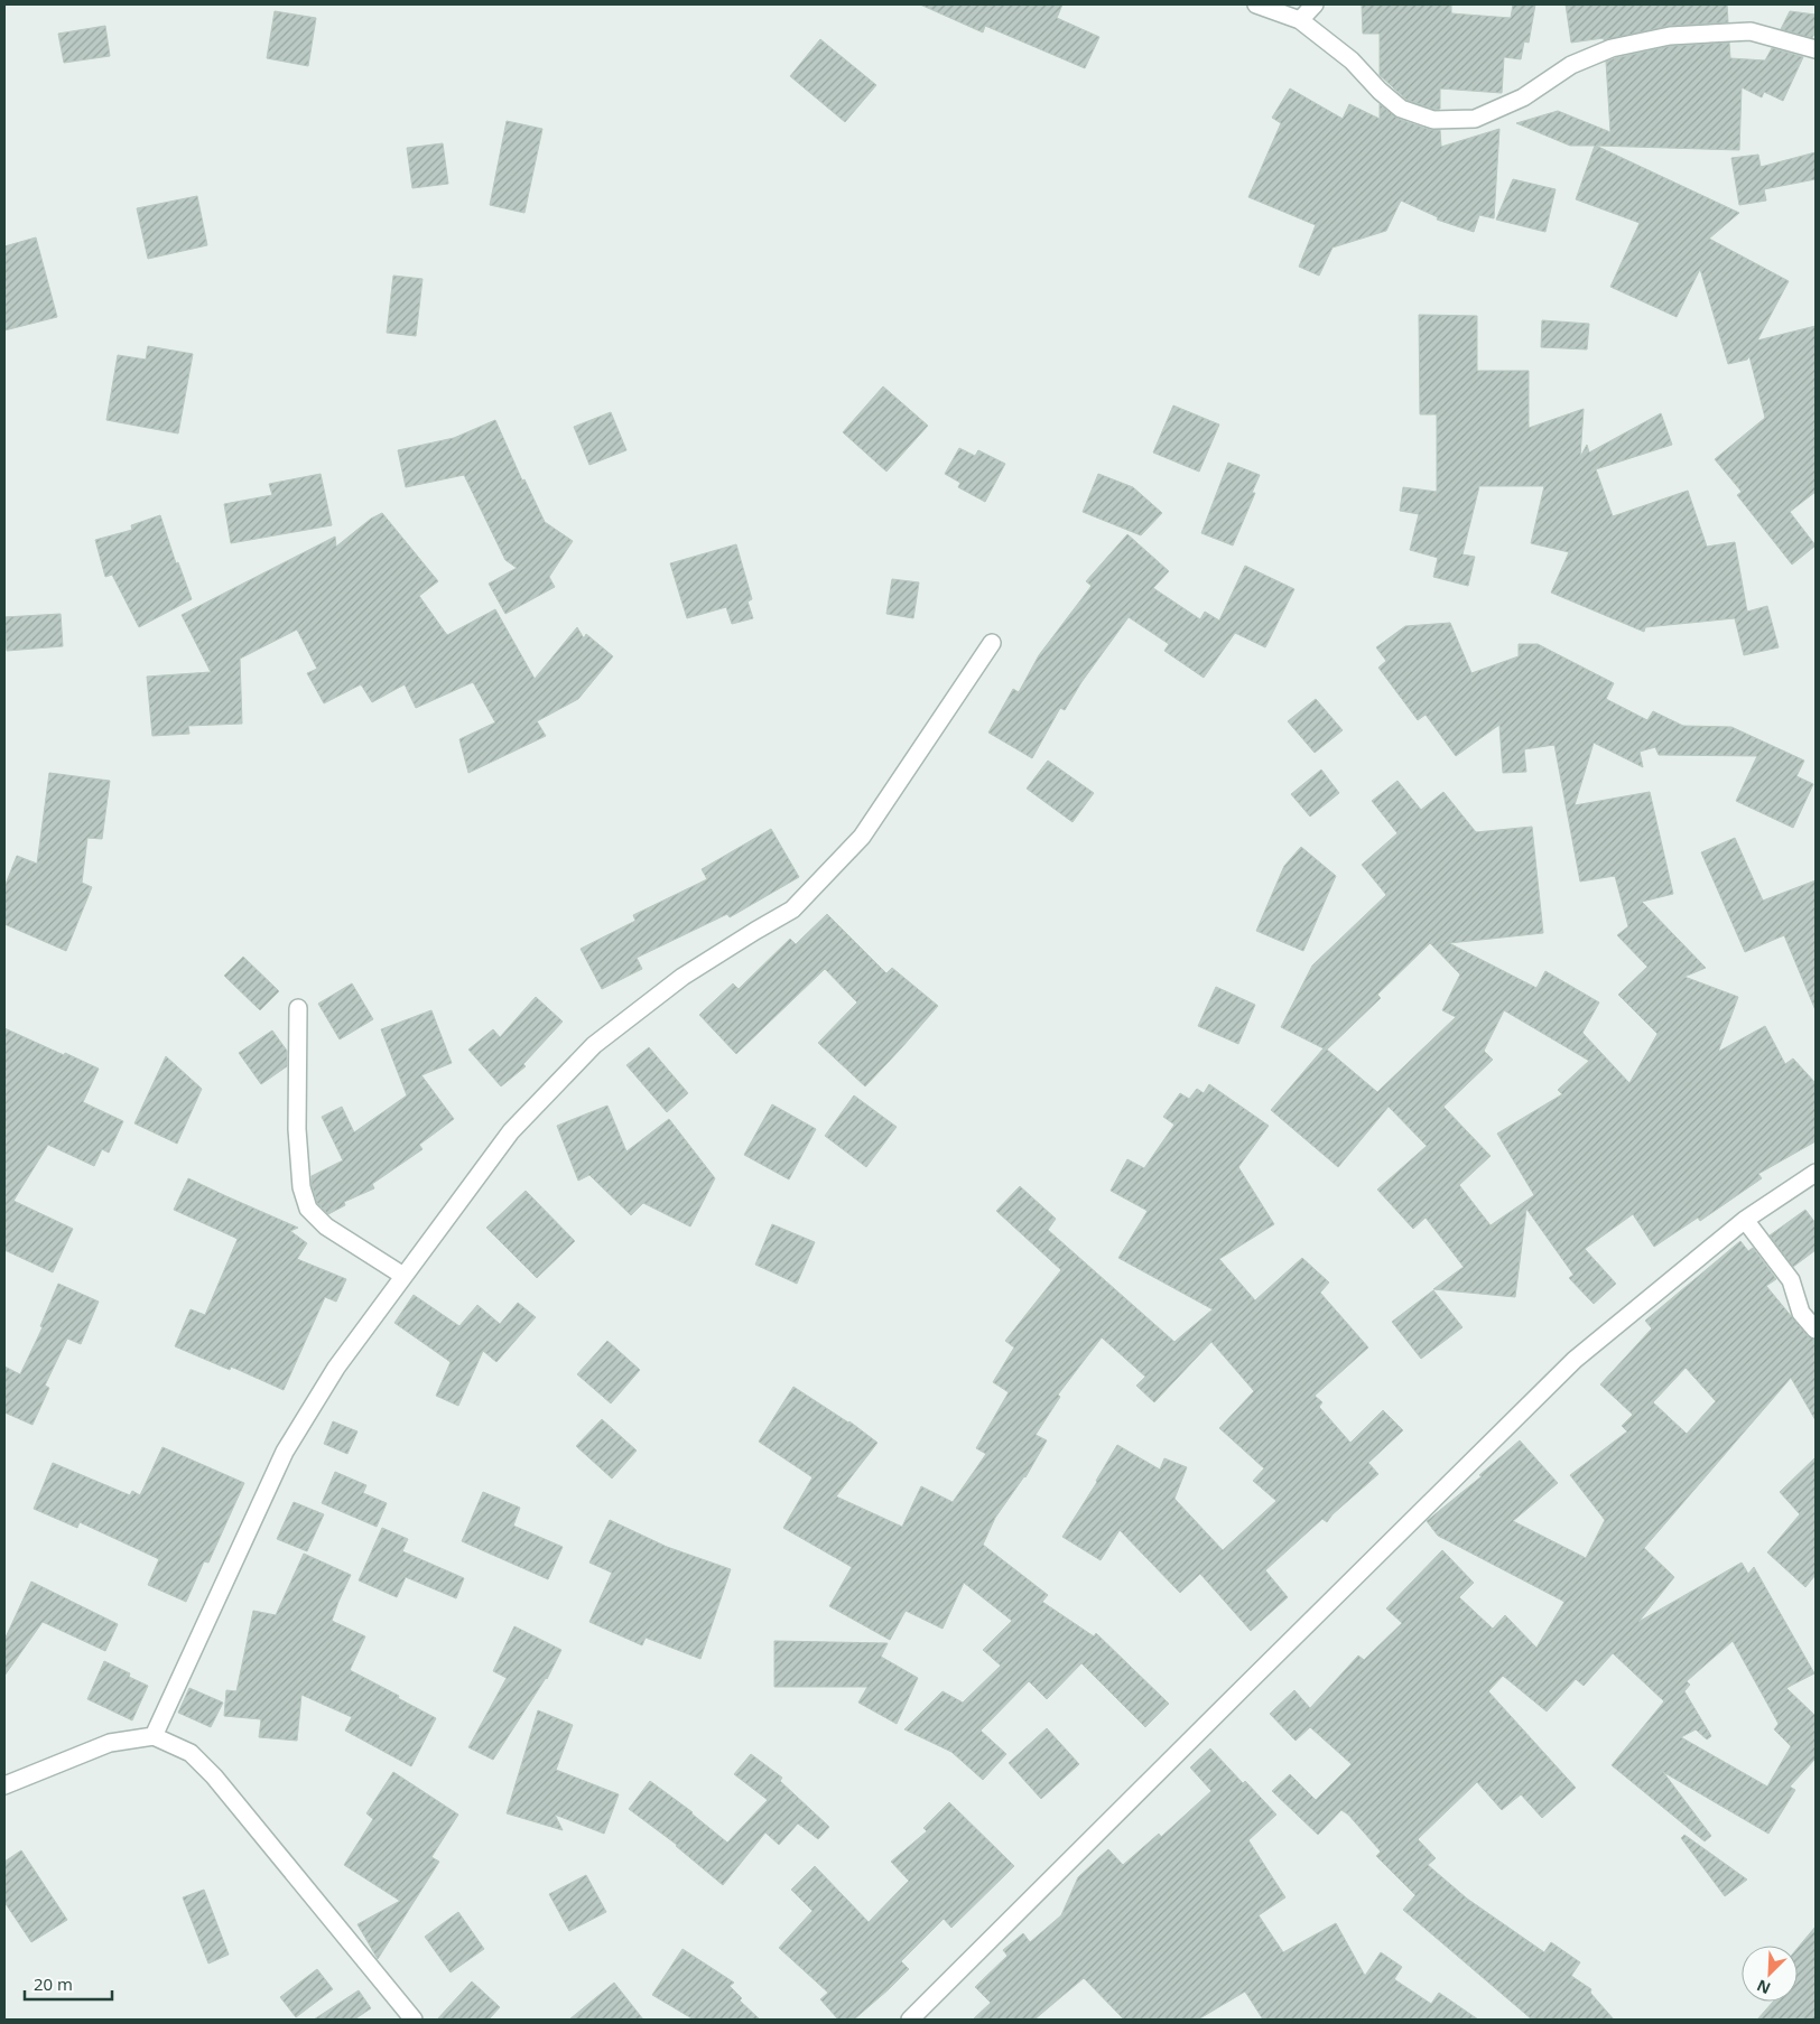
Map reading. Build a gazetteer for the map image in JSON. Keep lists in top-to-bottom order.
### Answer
{
  "scale_bar": "20 m",
  "north": "bottom left"
}
